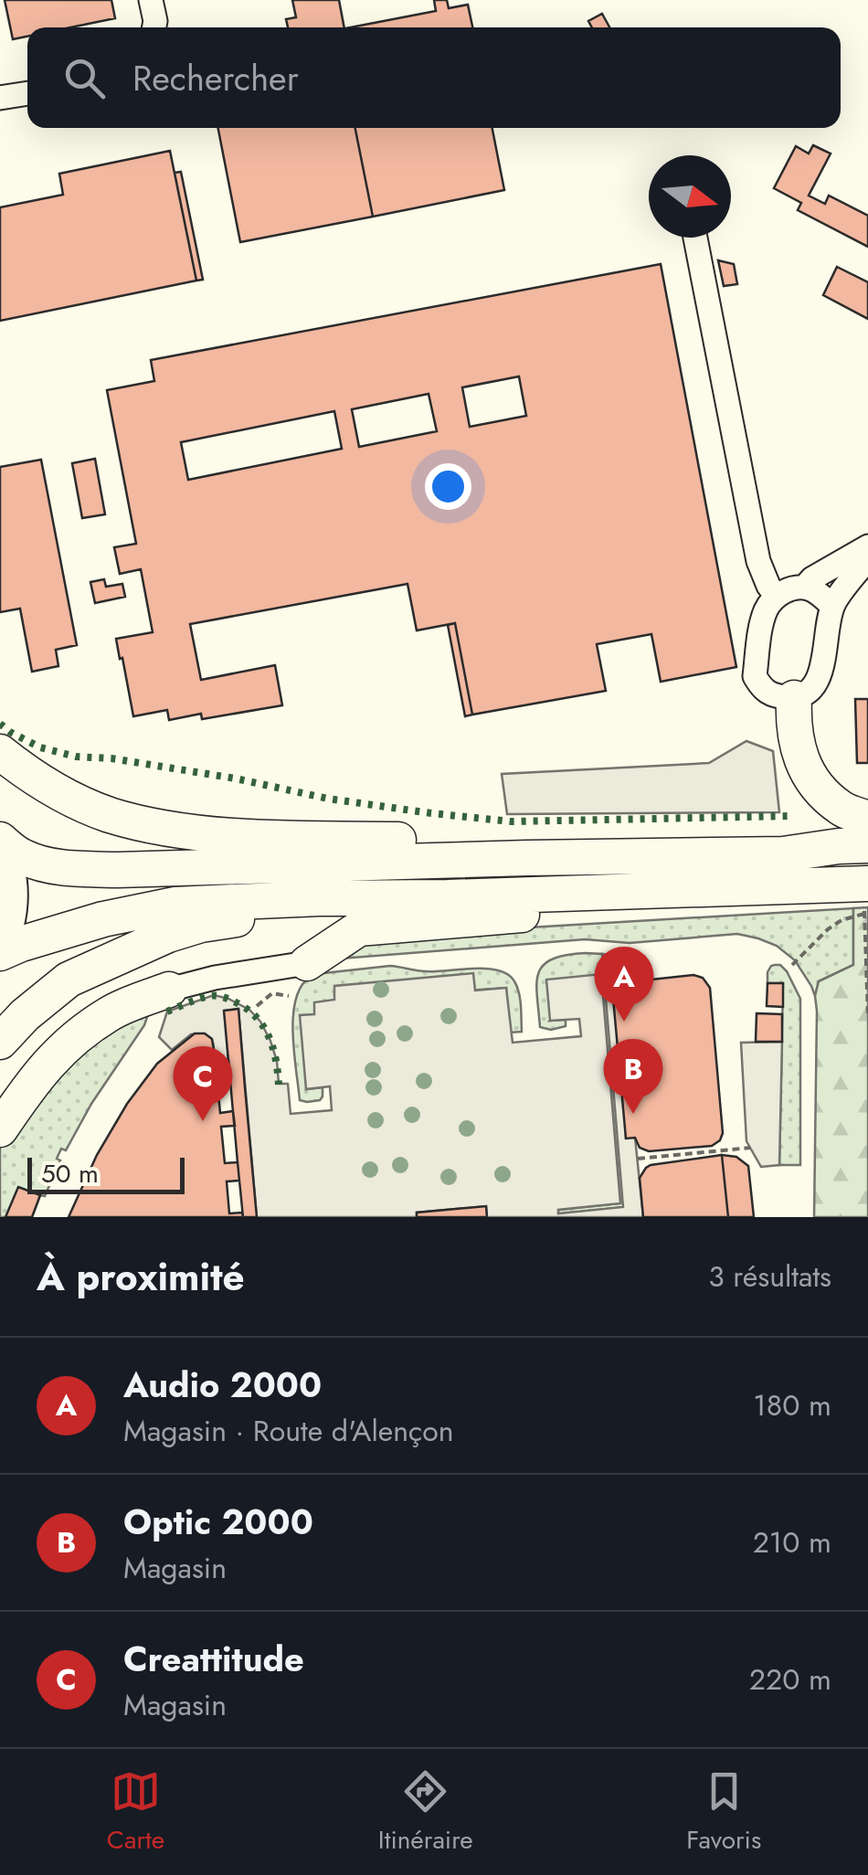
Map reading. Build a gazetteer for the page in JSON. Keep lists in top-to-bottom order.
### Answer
{
  "scale_bar": "50 m",
  "north": "right",
  "page": {
    "search": "Rechercher",
    "pins": ["A", "B", "C"],
    "scale": "50 m",
    "heading": ["À proximité", "3 résultats"],
    "list": [
      {
        "mark": "A",
        "name": "Audio 2000",
        "note": "Magasin · Route d'Alençon",
        "value": "180 m"
      },
      {
        "mark": "B",
        "name": "Optic 2000",
        "note": "Magasin",
        "value": "210 m"
      },
      {
        "mark": "C",
        "name": "Creattitude",
        "note": "Magasin",
        "value": "220 m"
      }
    ],
    "nav": ["Carte", "Itinéraire", "Favoris"]
  }
}
